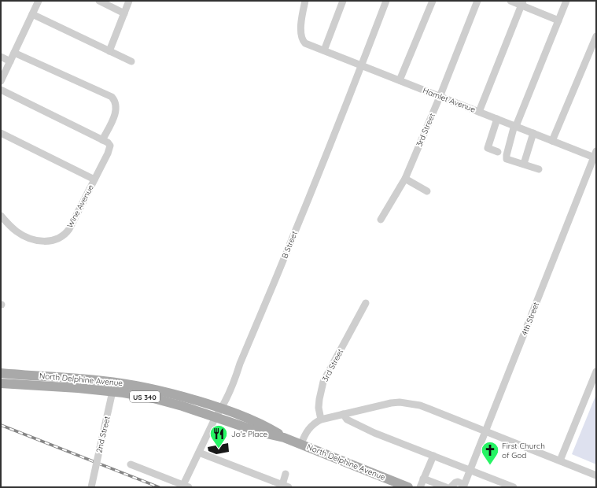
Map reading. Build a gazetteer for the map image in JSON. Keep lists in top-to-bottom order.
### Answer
{
  "streets": {
    "main road": ["North Delphine Avenue", "US 340"],
    "street": [
      "Hamlet Avenue",
      "3rd Street",
      "Wine Avenue",
      "B Street",
      "4th Street",
      "2nd Street"
    ]
  },
  "crossings": [
    ["Hamlet Avenue", "3rd Street"],
    ["Hamlet Avenue", "B Street"],
    ["Hamlet Avenue", "4th Street"],
    ["B Street", "North Delphine Avenue"],
    ["North Delphine Avenue", "2nd Street"]
  ],
  "places": {
    "restaurant": ["Jo's Place"],
    "church": ["First Church of God"]
  }
}
